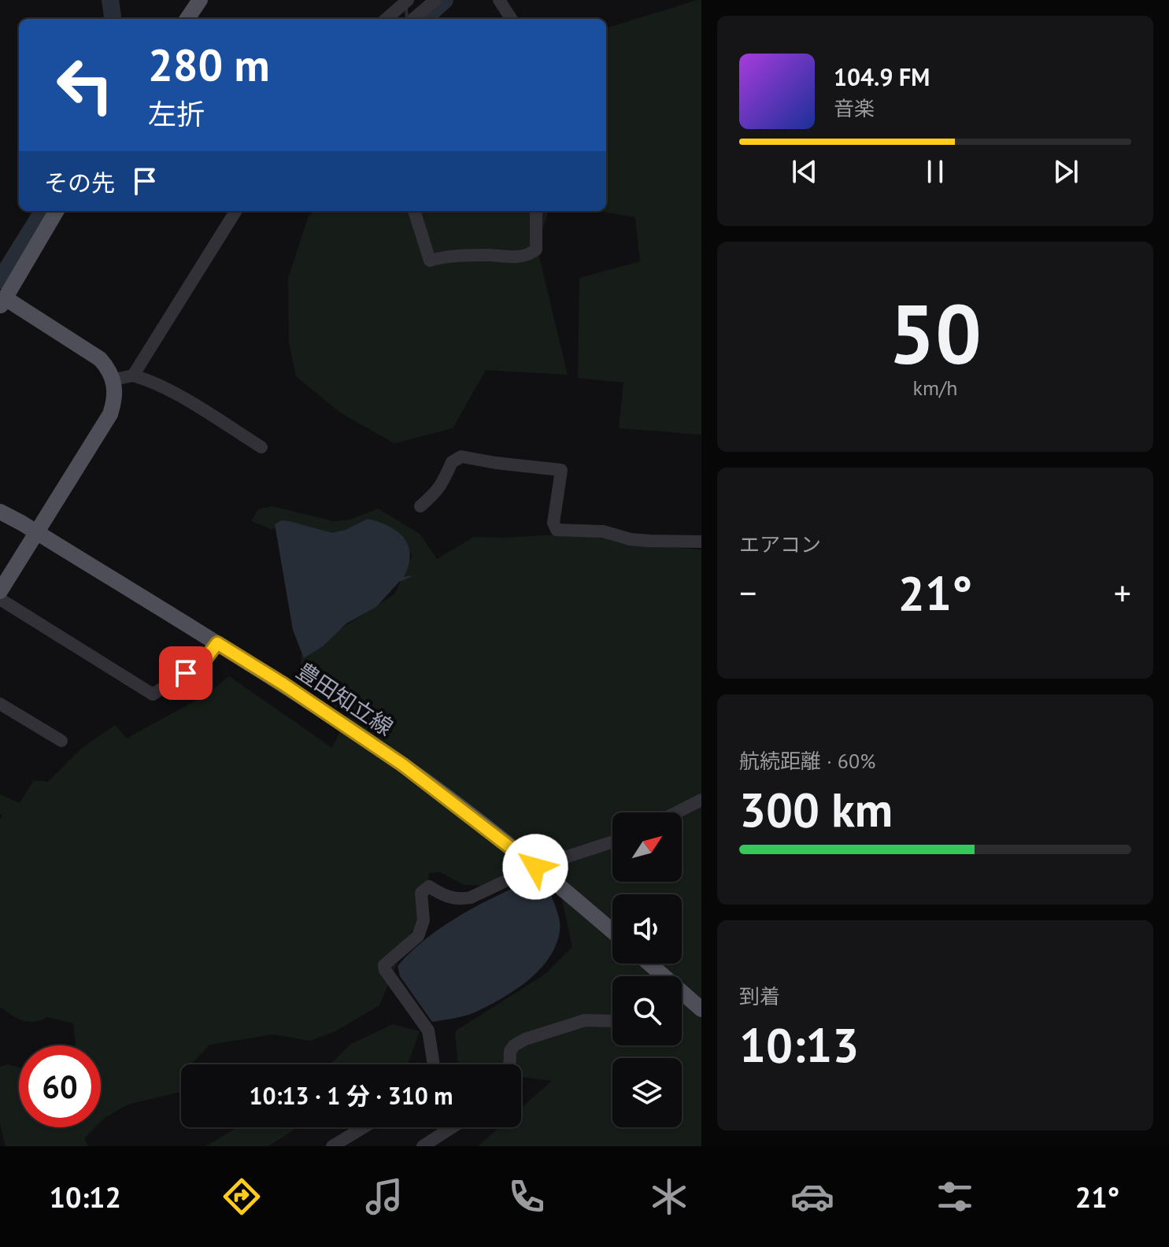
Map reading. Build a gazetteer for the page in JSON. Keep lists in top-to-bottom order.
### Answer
{
  "streets": {
    "main road": ["豊田知立線"]
  },
  "north": "top right",
  "page": {
    "turn": ["280 m", "左折"],
    "song": ["104.9 FM", "音楽"],
    "then": "その先",
    "tile": [
      ["50", "km/h"],
      "エアコン",
      ["航続距離 · 60%", "300 km"],
      ["到着", "10:13"]
    ],
    "heat": ["−", "21°", "+"],
    "limit": "60",
    "trip": "10:13 · 1 分 · 310 m",
    "tabs": ["10:12", "21°"]
  }
}
